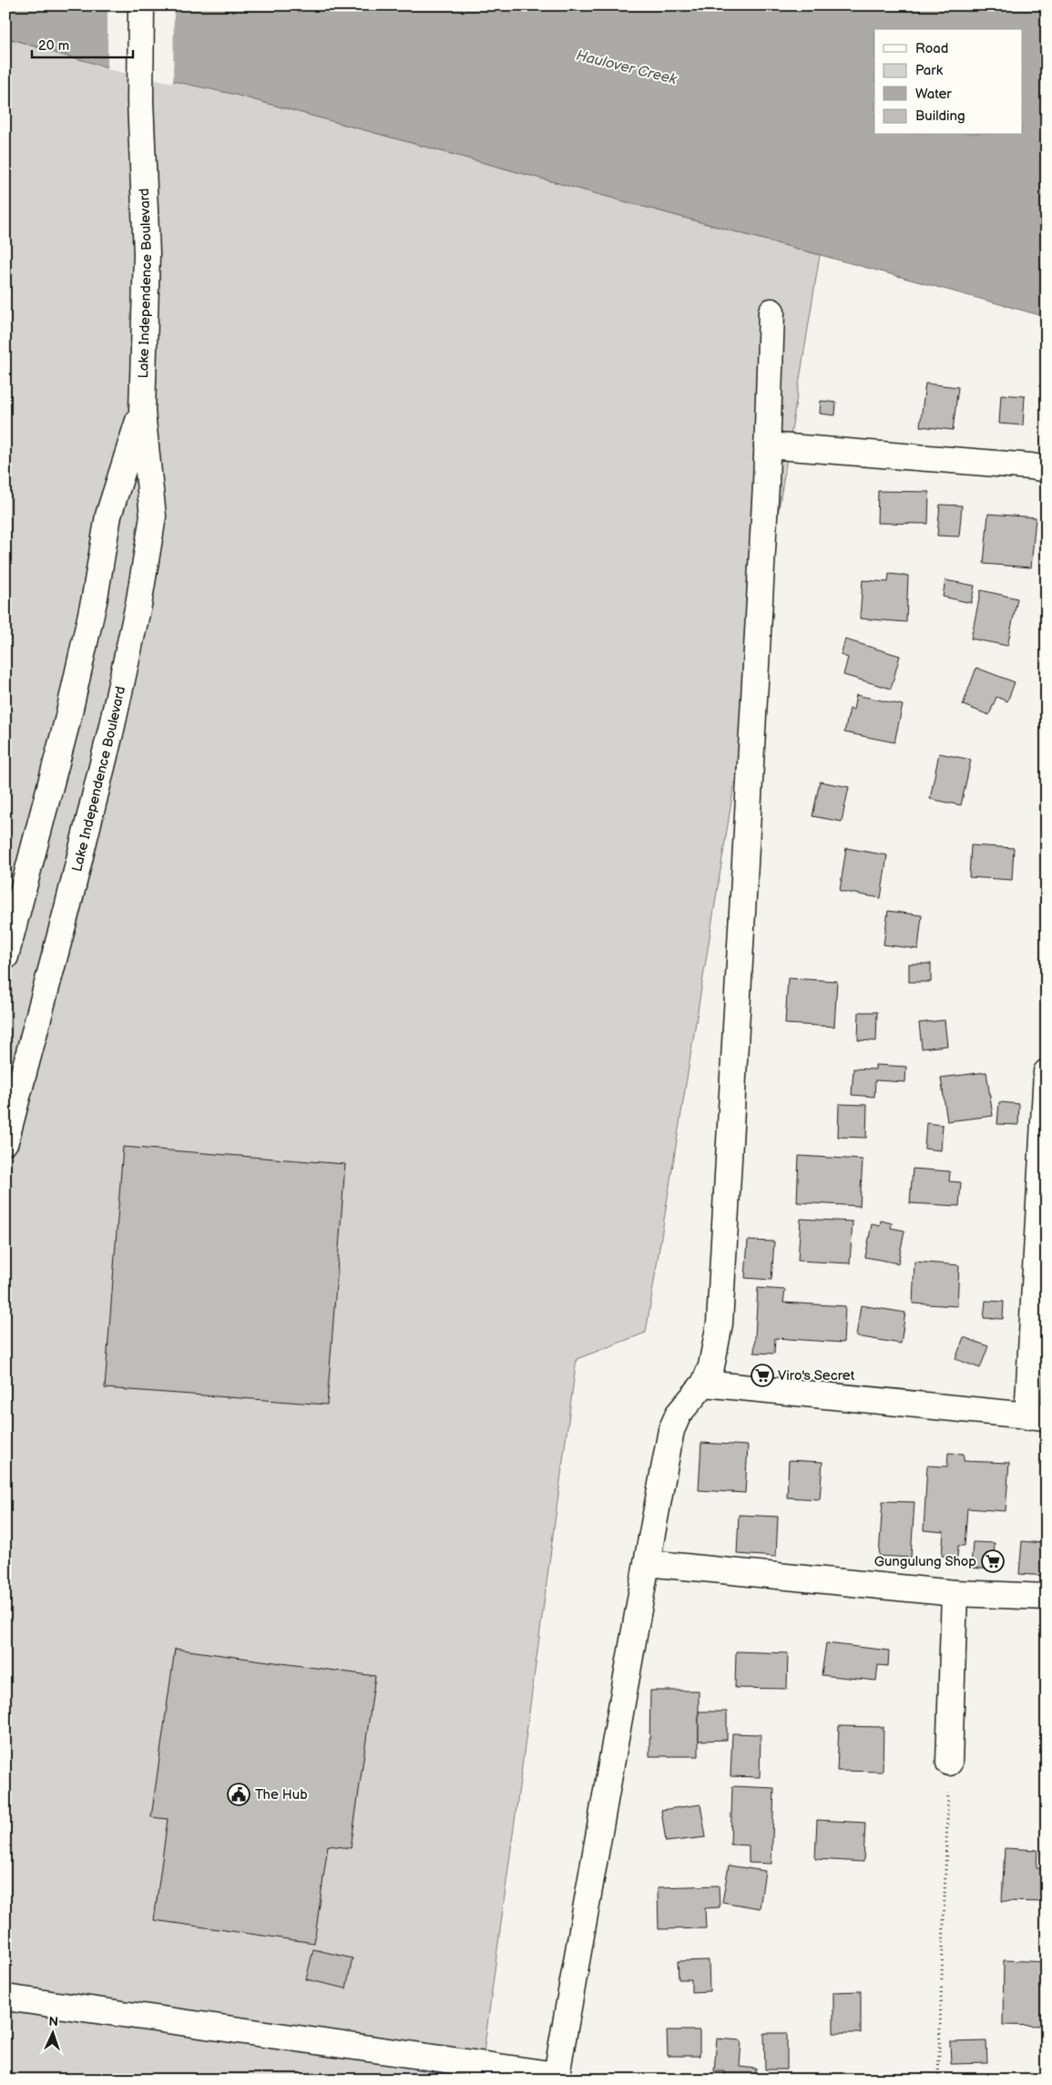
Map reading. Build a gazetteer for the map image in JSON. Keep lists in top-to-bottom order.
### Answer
{
  "streets": {
    "main road": ["Lake Independence Boulevard"]
  },
  "water": ["Haulover Creek"],
  "places": {
    "supermarket": ["Viro's Secret", "Gungulung Shop"],
    "public building": ["The Hub"]
  },
  "legend": [
    "Road",
    "Park",
    "Water",
    "Building"
  ],
  "scale_bar": "20 m",
  "north": "top"
}
